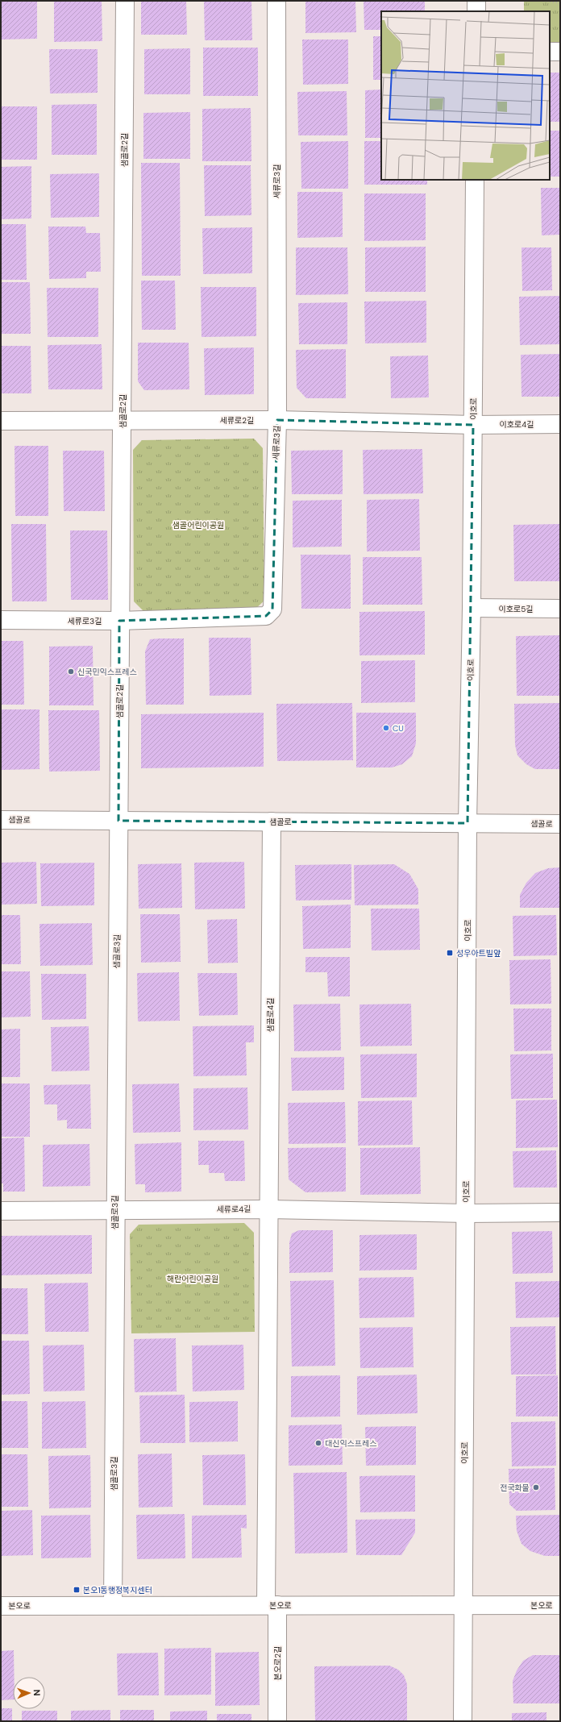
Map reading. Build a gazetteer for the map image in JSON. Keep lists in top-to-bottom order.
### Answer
{
  "streets": {
    "street": [
      "샘골로2길",
      "세류로3길",
      "이호로",
      "세류로2길",
      "이호로4길",
      "이호로5길",
      "샘골로",
      "샘골로3길",
      "샘골로4길",
      "세류로4길",
      "본오로",
      "본오로2길"
    ]
  },
  "crossings": [
    ["샘골로2길", "세류로3길"],
    ["샘골로2길", "세류로2길"],
    ["샘골로2길", "샘골로"],
    ["샘골로2길", "샘골로3길"],
    ["세류로3길", "세류로2길"],
    ["이호로", "세류로2길"],
    ["이호로", "이호로4길"],
    ["이호로", "이호로5길"],
    ["이호로", "샘골로"],
    ["이호로", "세류로4길"],
    ["이호로", "본오로"],
    ["세류로2길", "이호로4길"],
    ["샘골로", "샘골로3길"],
    ["샘골로", "샘골로4길"],
    ["샘골로3길", "세류로4길"],
    ["샘골로3길", "본오로"],
    ["샘골로4길", "세류로4길"],
    ["샘골로4길", "본오로"],
    ["샘골로4길", "본오로2길"],
    ["본오로", "본오로2길"]
  ],
  "parks": ["샘골어린이공원", "해란어린이공원"],
  "places": {
    "other": [
      "신국민익스프레스",
      "CU",
      "대신익스프레스",
      "전국화물"
    ],
    "transit": ["성우아트빌앞", "본오1동행정복지센터"]
  },
  "north": "right"
}
